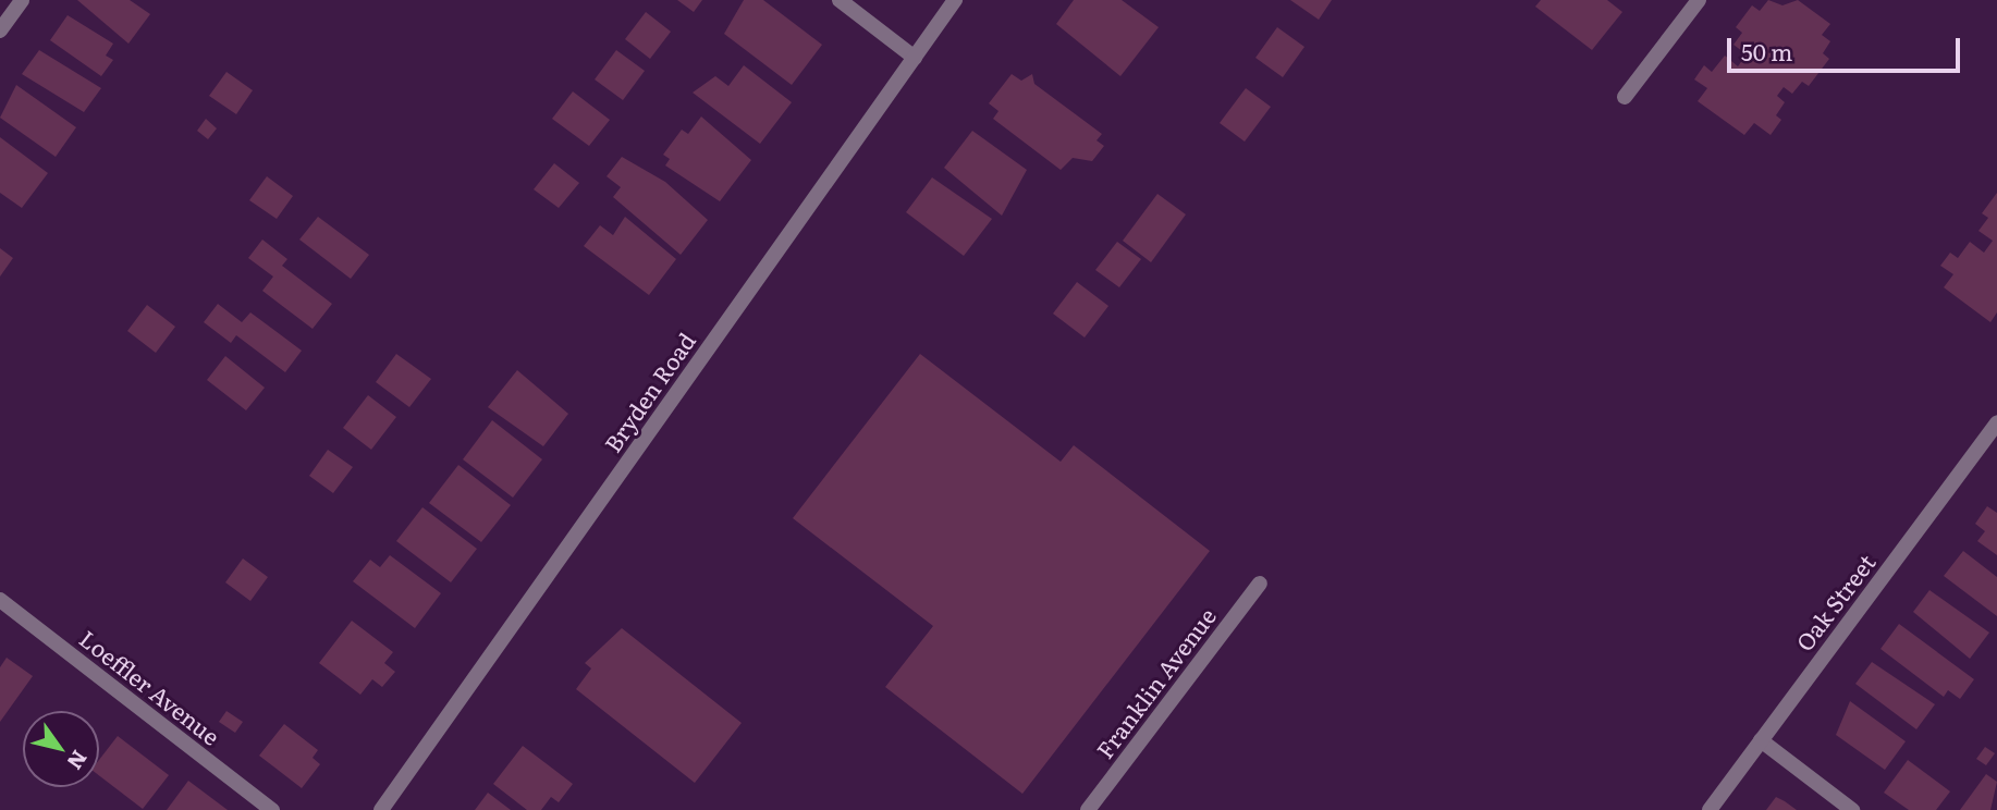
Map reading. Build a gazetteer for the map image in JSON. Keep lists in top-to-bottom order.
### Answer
{
  "streets": {
    "street": [
      "Bryden Road",
      "Oak Street",
      "Franklin Avenue",
      "Loeffler Avenue"
    ]
  },
  "scale_bar": "50 m",
  "north": "bottom right"
}
